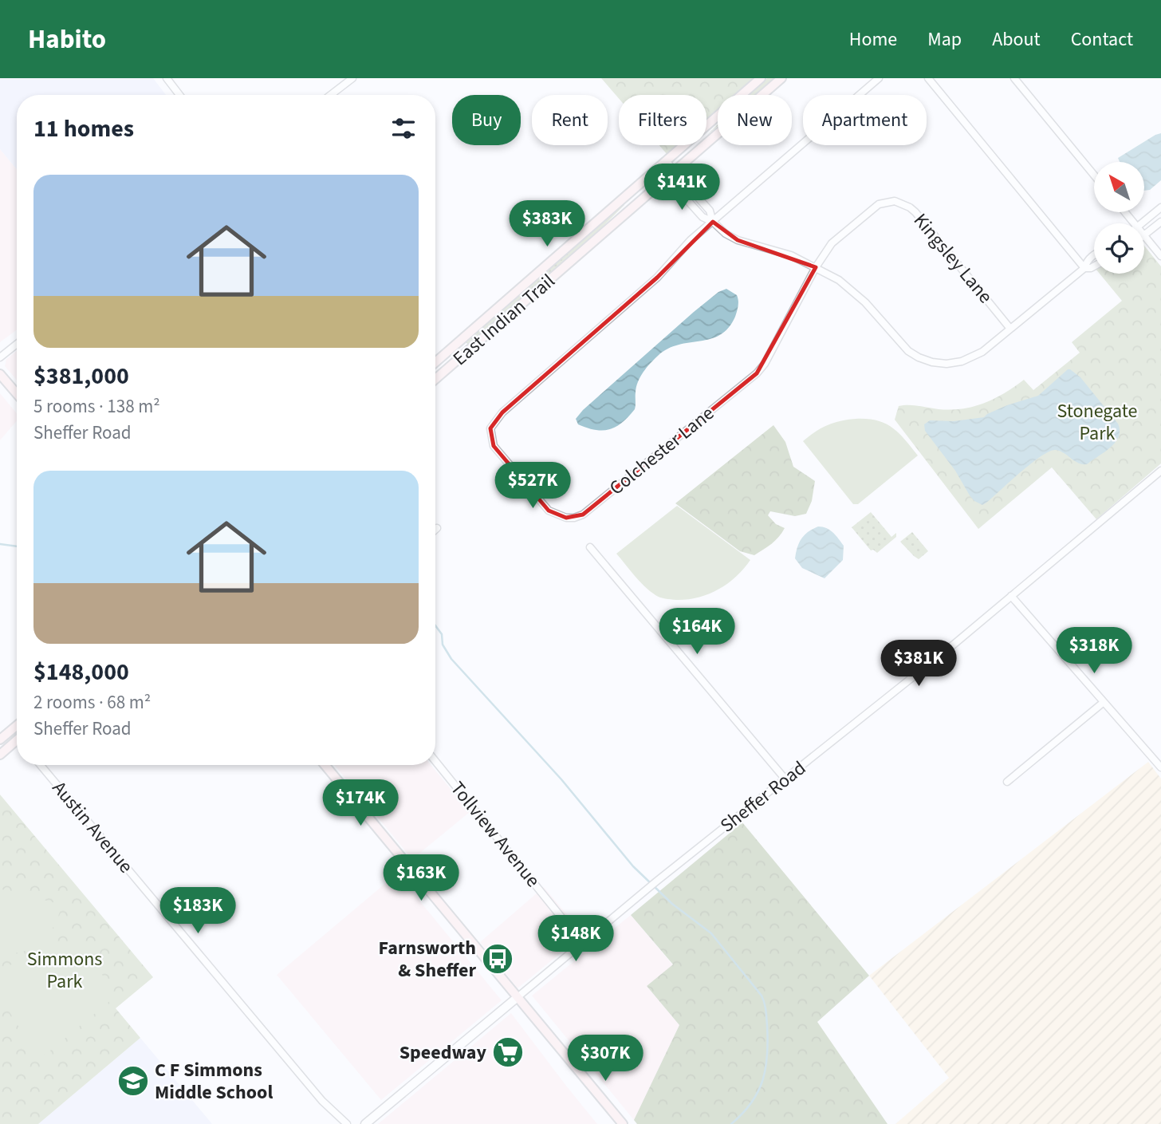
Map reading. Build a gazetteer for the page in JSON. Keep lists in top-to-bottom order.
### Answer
{
  "streets": {
    "main road": ["East Indian Trail"],
    "street": [
      "Kingsley Lane",
      "Colchester Lane",
      "Sheffer Road",
      "Austin Avenue",
      "Tollview Avenue"
    ]
  },
  "crossings": [
    ["Kingsley Lane", "Colchester Lane"],
    ["Sheffer Road", "Tollview Avenue"]
  ],
  "parks": ["Stonegate Park", "Simmons Park"],
  "places": {
    "bus stop": ["Farnsworth & Sheffer"],
    "supermarket": ["Speedway"],
    "school or university": ["C F Simmons Middle School"]
  },
  "north": "top left",
  "page": {
    "header": "Habito",
    "nav": [
      "Home",
      "Map",
      "About",
      "Contact"
    ],
    "chip": [
      "Buy",
      "Rent",
      "Filters",
      "New",
      "Apartment"
    ],
    "heading": "11 homes",
    "list": [
      {
        "name": "$381,000",
        "note": "5 rooms · 138 m² · Sheffer Road"
      },
      {
        "name": "$148,000",
        "note": "2 rooms · 68 m² · Sheffer Road"
      }
    ],
    "price": [
      "$141K",
      "$383K",
      "$527K",
      "$164K",
      "$318K",
      "$381K",
      "$174K",
      "$163K",
      "$183K",
      "$148K",
      "$307K"
    ]
  }
}
